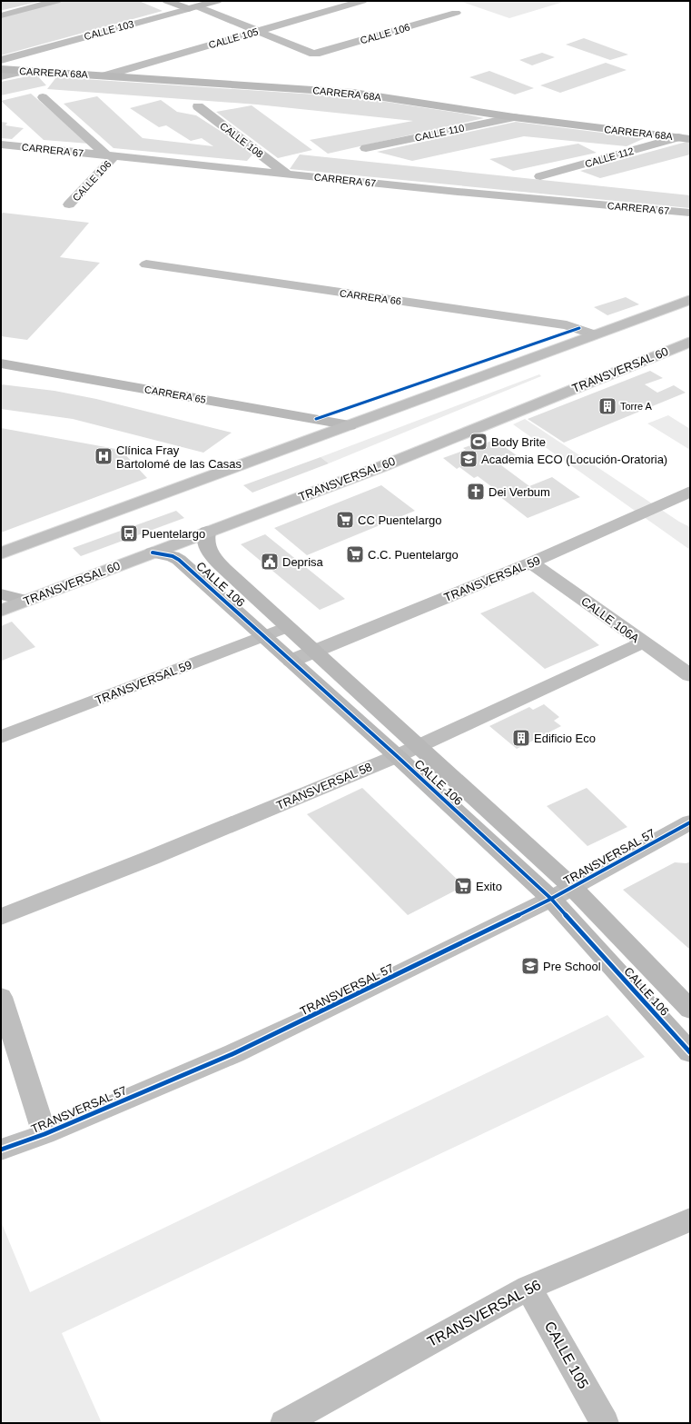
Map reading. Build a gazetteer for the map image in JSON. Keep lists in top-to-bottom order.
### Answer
{
  "streets": {
    "street": [
      "CALLE 103",
      "CALLE 106",
      "CALLE 105",
      "CARRERA 68A",
      "CALLE 110",
      "CALLE 108",
      "CARRERA 67",
      "CALLE 112",
      "CARRERA 66",
      "TRANSVERSAL 60",
      "CARRERA 65",
      "TRANSVERSAL 59",
      "CALLE 106A",
      "TRANSVERSAL 58",
      "TRANSVERSAL 57",
      "TRANSVERSAL 56"
    ]
  },
  "crossings": [
    ["CALLE 106", "CALLE 105"],
    ["CALLE 106", "CARRERA 67"],
    ["CALLE 106", "TRANSVERSAL 60"],
    ["CALLE 106", "TRANSVERSAL 59"],
    ["CALLE 106", "TRANSVERSAL 58"],
    ["CALLE 106", "TRANSVERSAL 57"],
    ["CALLE 105", "CARRERA 68A"],
    ["CALLE 105", "TRANSVERSAL 56"],
    ["CARRERA 68A", "CALLE 110"],
    ["CARRERA 68A", "CALLE 112"],
    ["CALLE 108", "CARRERA 67"],
    ["TRANSVERSAL 59", "CALLE 106A"],
    ["CALLE 106A", "TRANSVERSAL 58"]
  ],
  "places": {
    "building": ["Torre A", "Edificio Eco"],
    "sports": ["Body Brite"],
    "hospital": ["Clínica Fray Bartolomé de las Casas"],
    "school or university": ["Academia ECO (Locución-Oratoria)", "Pre School"],
    "church": ["Dei Verbum"],
    "supermarket": ["CC Puentelargo", "C.C. Puentelargo", "Exito"],
    "bus stop": ["Puentelargo"],
    "public building": ["Deprisa"]
  }
}
